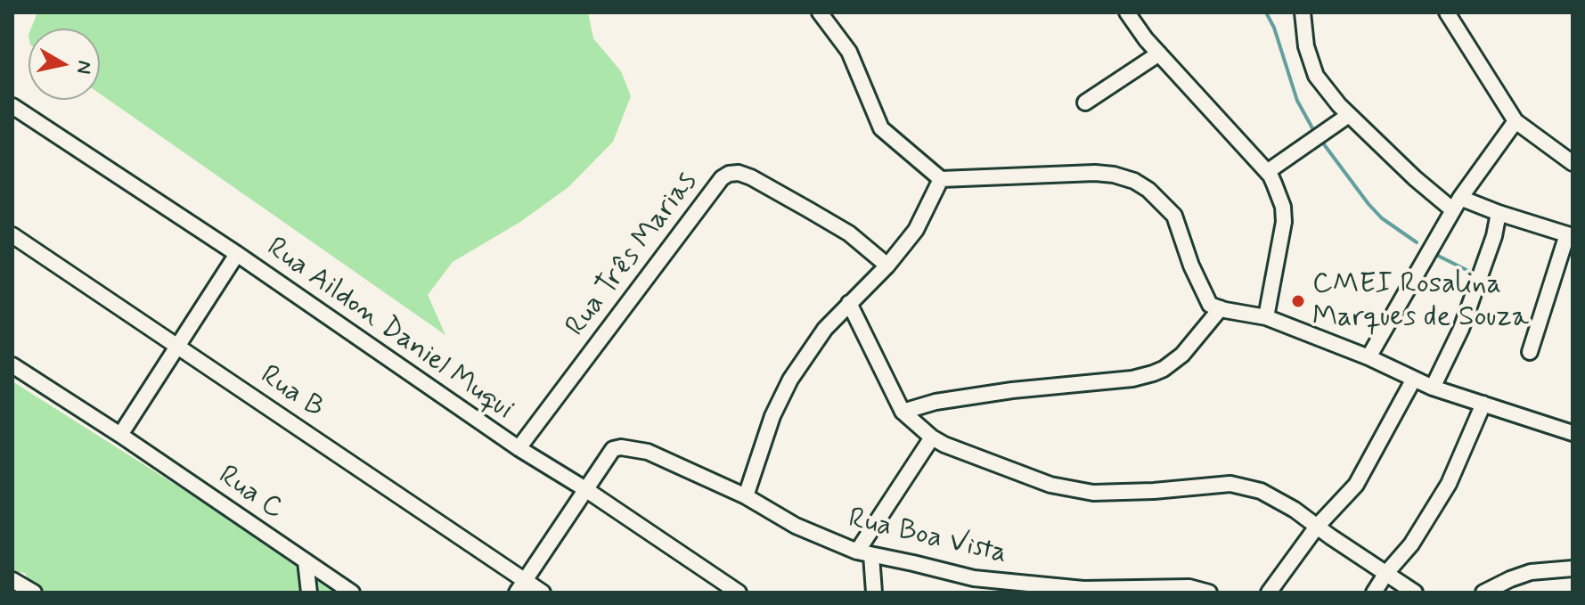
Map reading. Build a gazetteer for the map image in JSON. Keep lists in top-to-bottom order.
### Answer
{
  "streets": {
    "street": [
      "Rua Três Marias",
      "Rua Aildon Daniel Muqui",
      "Rua B",
      "Rua C",
      "Rua Boa Vista"
    ]
  },
  "crossings": [
    ["Rua Três Marias", "Rua Aildon Daniel Muqui"],
    ["Rua Aildon Daniel Muqui", "Rua Boa Vista"]
  ],
  "places": ["CMEI Rosalina Marques de Souza"],
  "north": "right"
}
